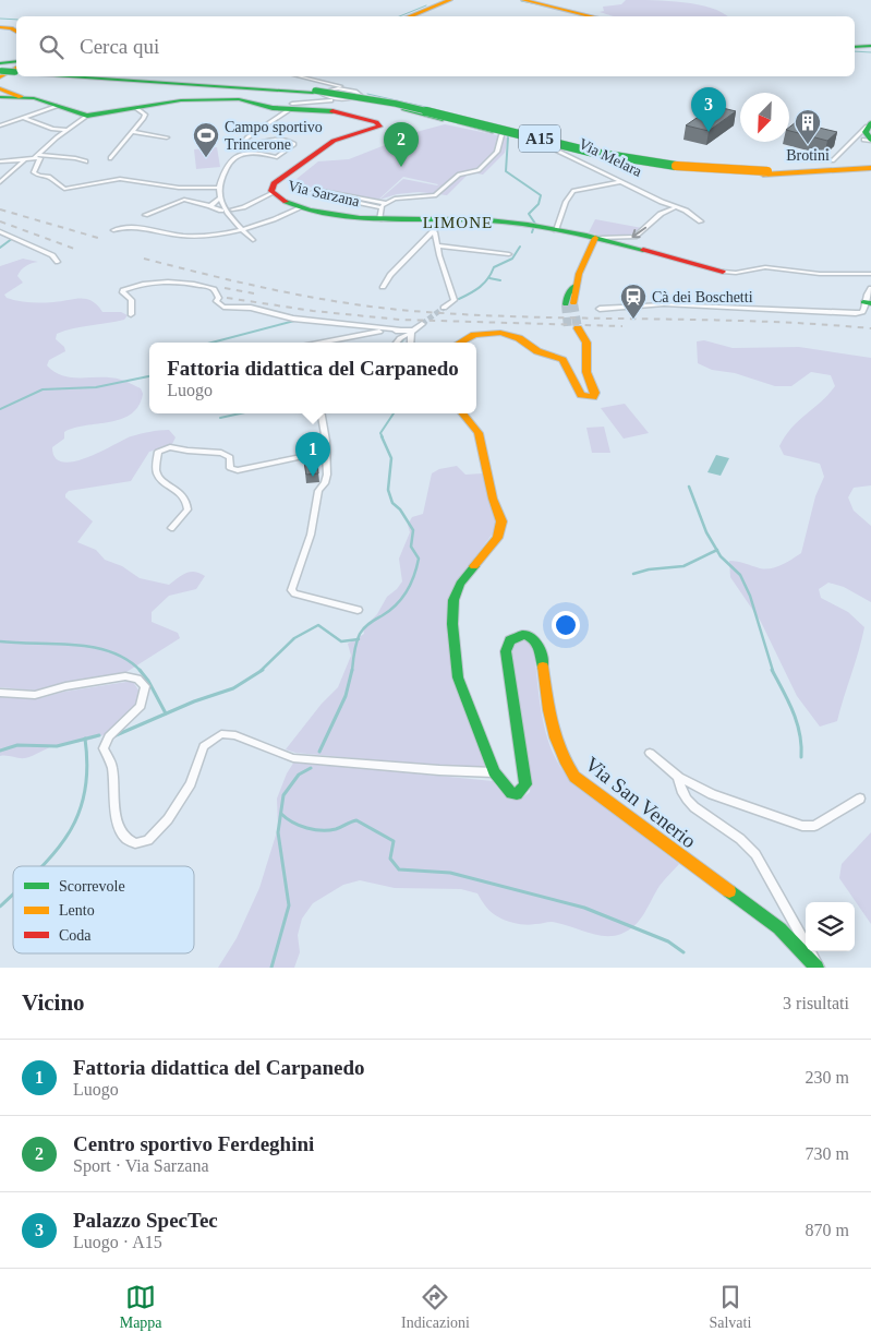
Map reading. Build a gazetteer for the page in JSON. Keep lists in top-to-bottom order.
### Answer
{
  "streets": {
    "main road": ["A15", "Via Sarzana", "Via San Venerio"],
    "street": ["Via Melara"]
  },
  "districts": ["LIMONE"],
  "places": {
    "building": ["Brotini"],
    "sports": ["Campo sportivo Trincerone"],
    "station": ["Cà dei Boschetti"]
  },
  "legend": ["Scorrevole", "Lento", "Coda"],
  "north": "bottom left",
  "page": {
    "search": "Cerca qui",
    "pins": ["3", "2", "1"],
    "popup": ["Fattoria didattica del Carpanedo", "Luogo"],
    "heading": ["Vicino", "3 risultati"],
    "list": [
      {
        "mark": "1",
        "name": "Fattoria didattica del Carpanedo",
        "note": "Luogo",
        "value": "230 m"
      },
      {
        "mark": "2",
        "name": "Centro sportivo Ferdeghini",
        "note": "Sport · Via Sarzana",
        "value": "730 m"
      },
      {
        "mark": "3",
        "name": "Palazzo SpecTec",
        "note": "Luogo · A15",
        "value": "870 m"
      }
    ],
    "nav": ["Mappa", "Indicazioni", "Salvati"]
  }
}
